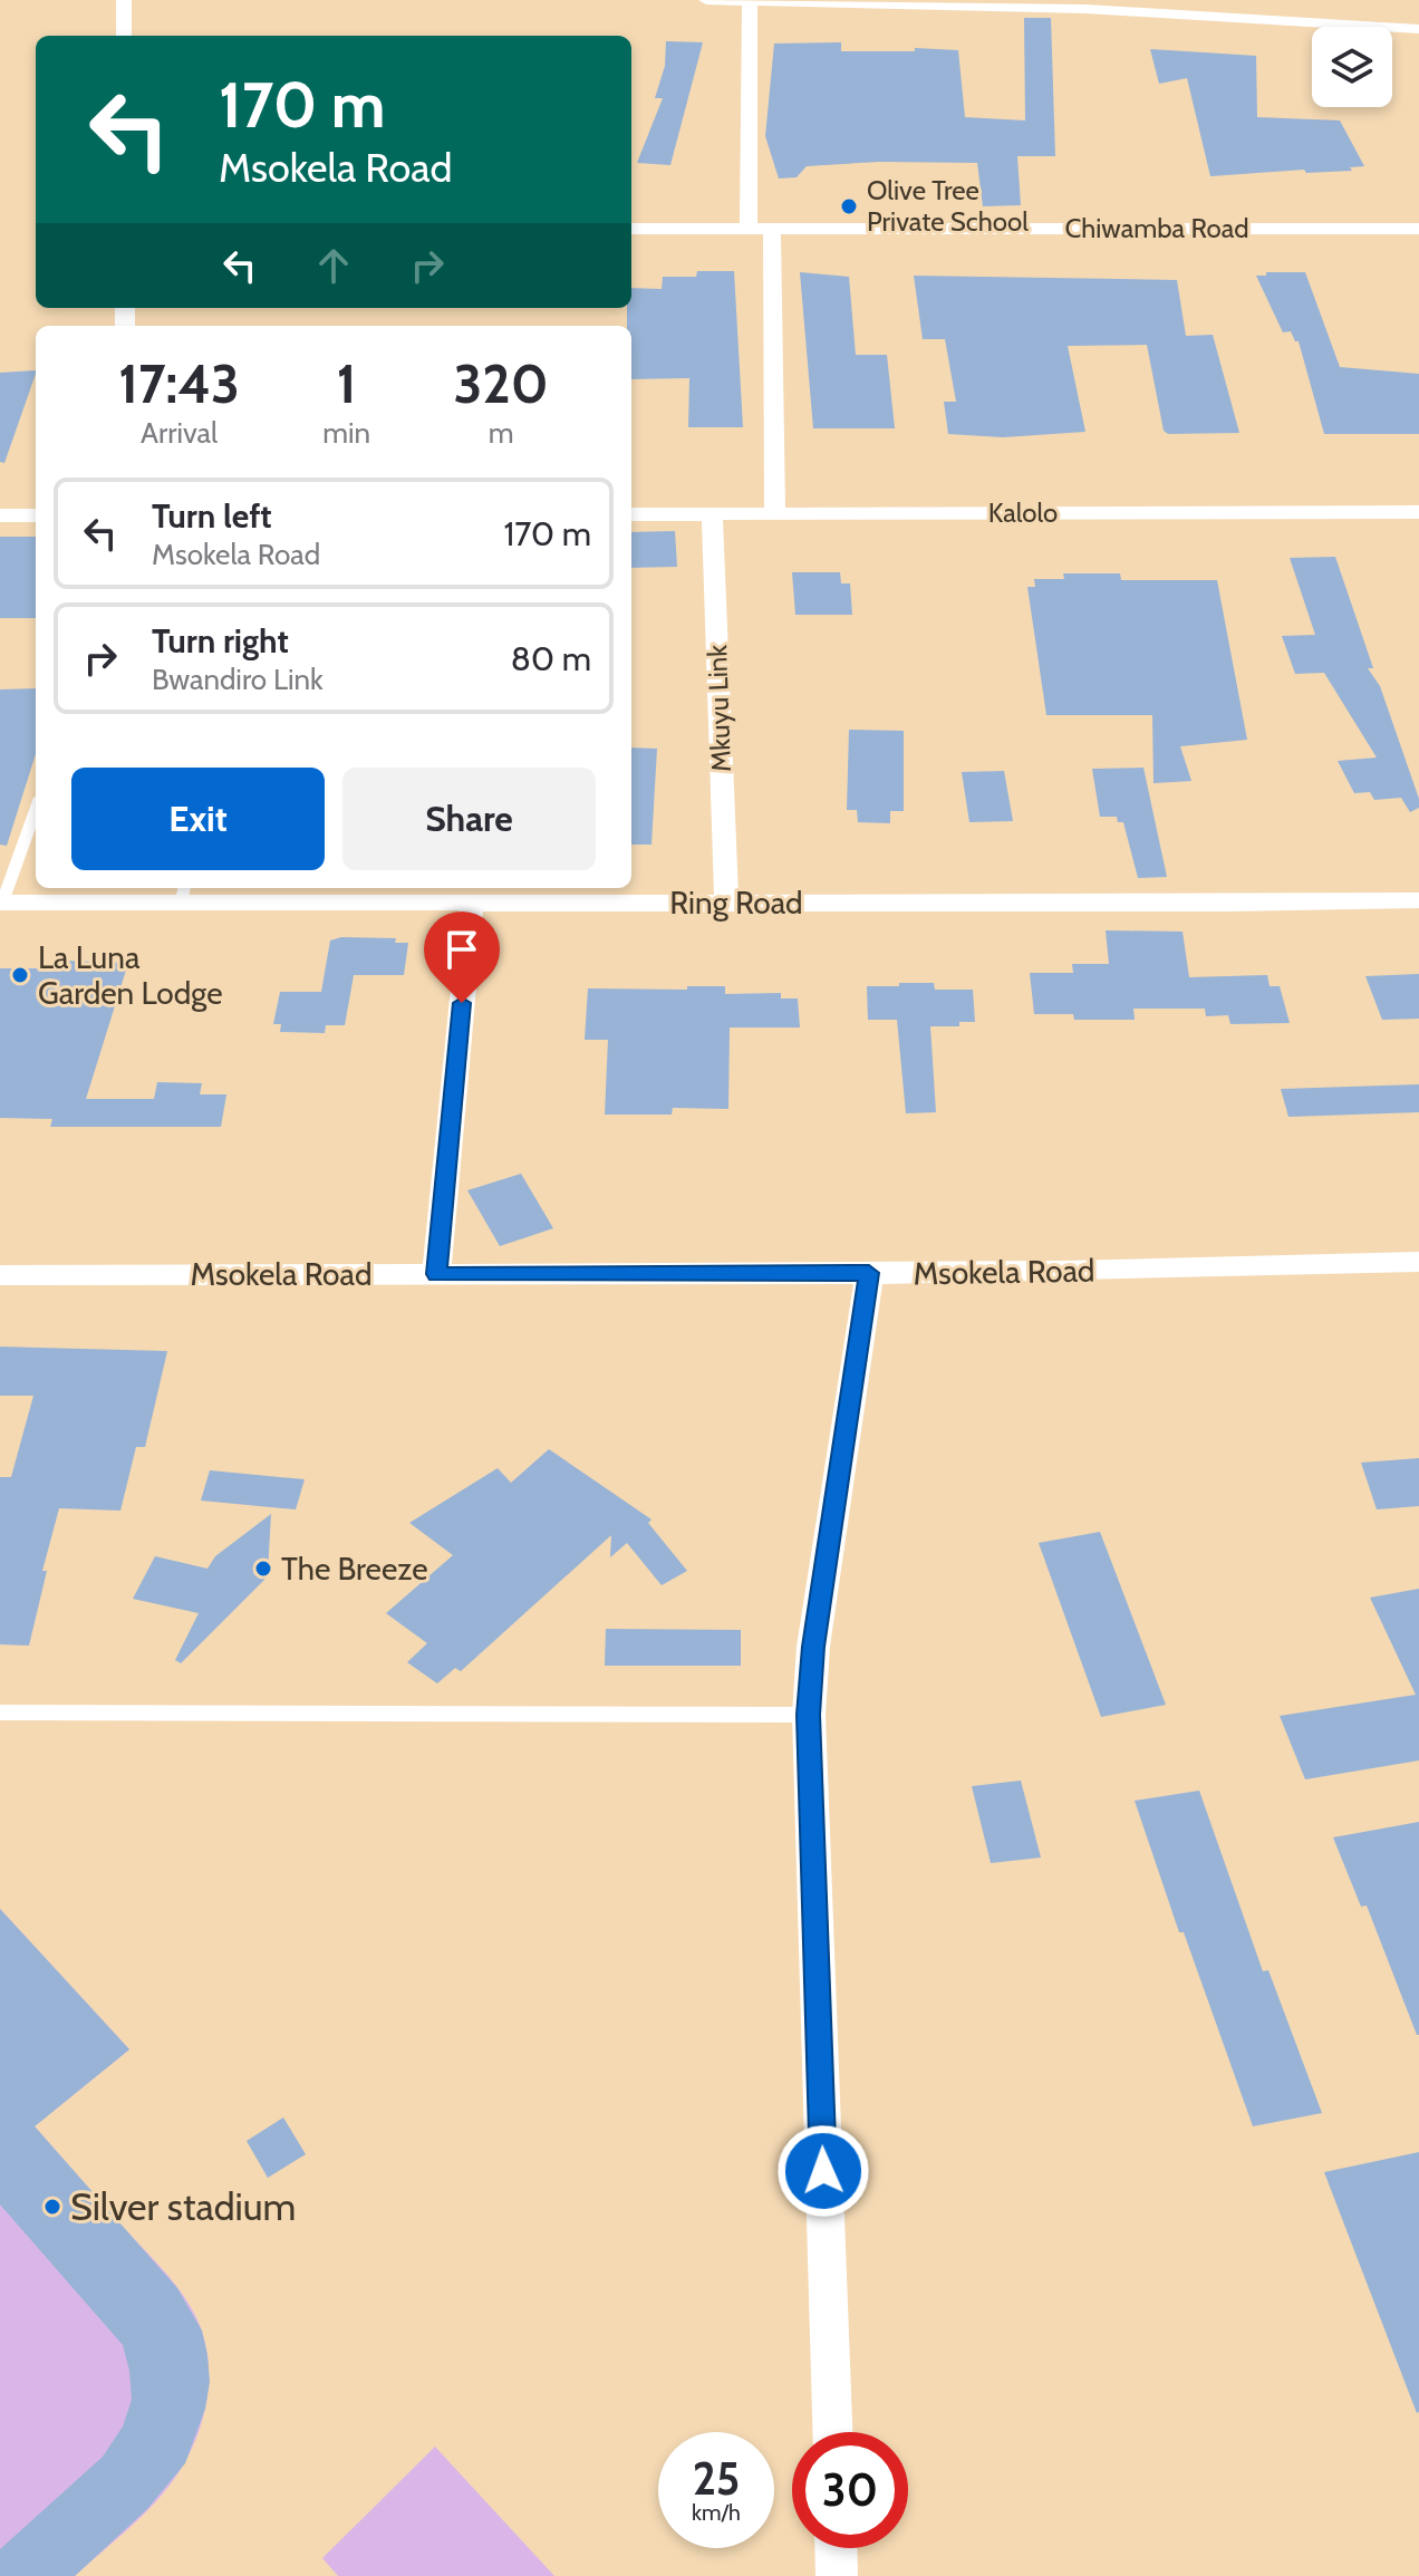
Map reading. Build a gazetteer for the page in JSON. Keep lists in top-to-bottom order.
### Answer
{
  "streets": {
    "street": [
      "Chiwamba Road",
      "Kalolo",
      "Mkuyu Link",
      "Ring Road",
      "Msokela Road"
    ]
  },
  "crossings": [
    ["Kalolo", "Mkuyu Link"],
    ["Mkuyu Link", "Ring Road"]
  ],
  "places": [
    "Olive Tree Private School",
    "La Luna Garden Lodge",
    "The Breeze",
    "Silver stadium"
  ],
  "page": {
    "turn": ["170 m", "Msokela Road"],
    "eta": [
      "17:43",
      "Arrival",
      "1",
      "min",
      "320",
      "m"
    ],
    "list": [
      {
        "name": "Turn left",
        "note": "Msokela Road",
        "value": "170 m"
      },
      {
        "name": "Turn right",
        "note": "Bwandiro Link",
        "value": "80 m"
      }
    ],
    "buttons": ["Exit", "Share"],
    "speed": "25 km/h",
    "limit": "30"
  }
}
